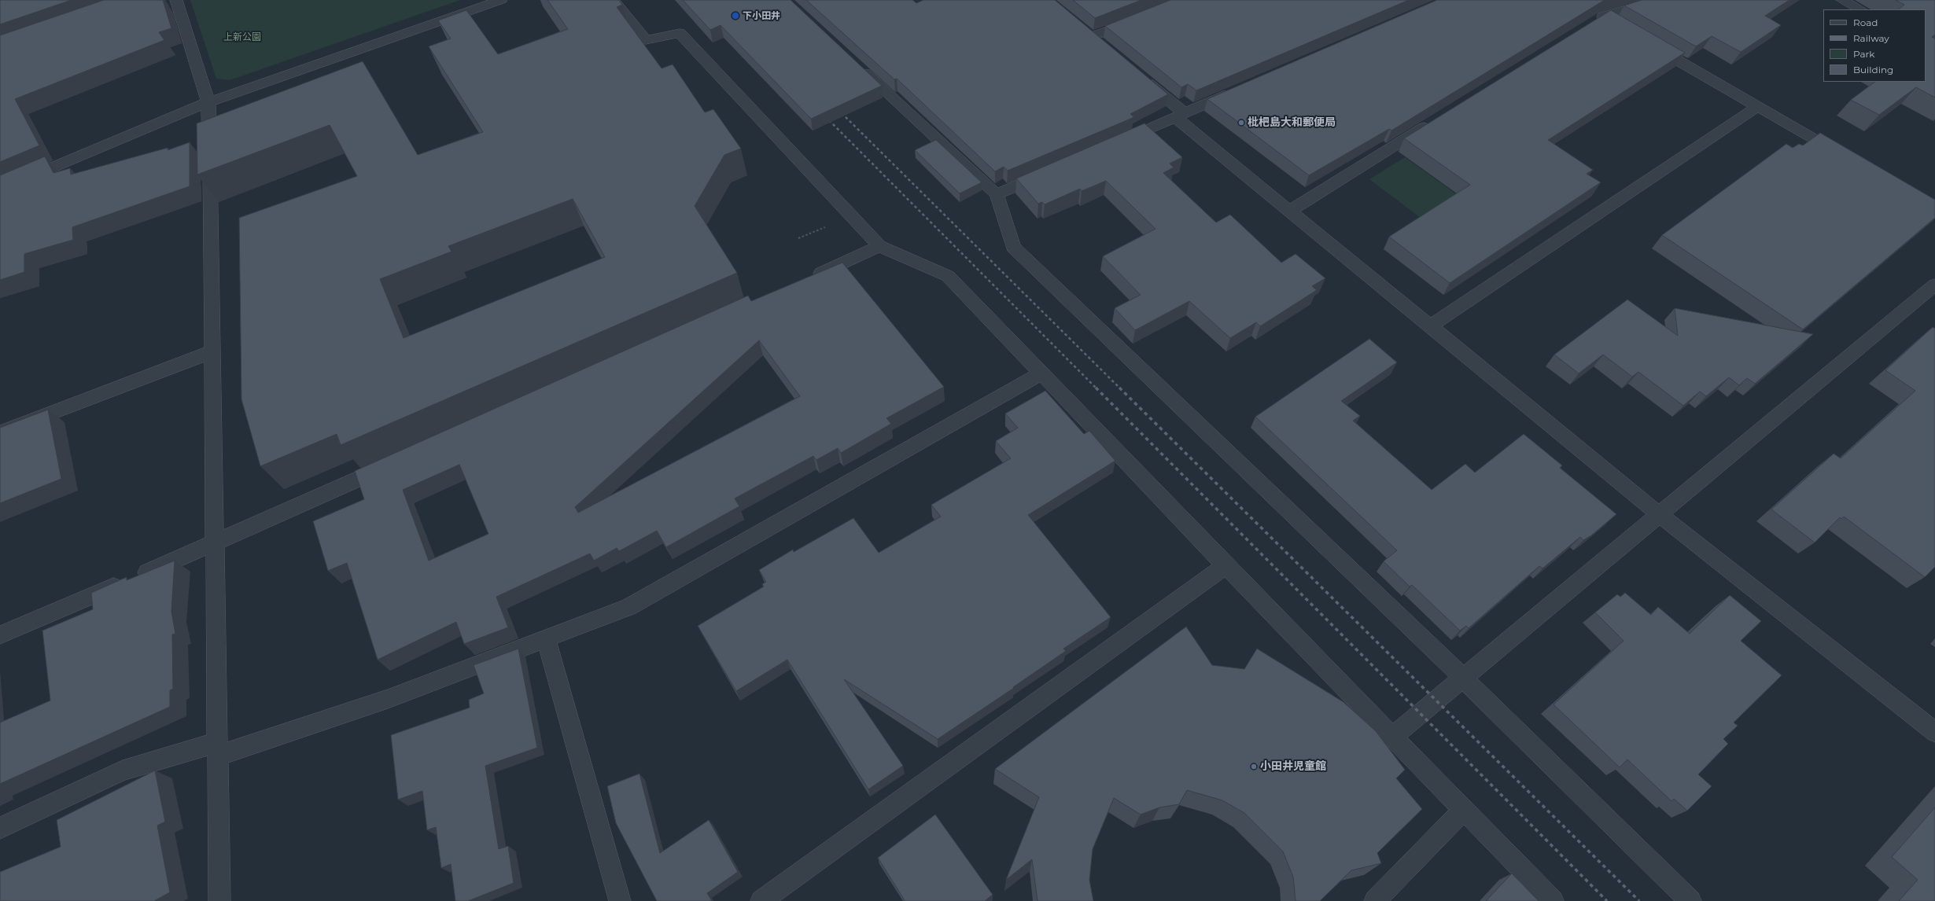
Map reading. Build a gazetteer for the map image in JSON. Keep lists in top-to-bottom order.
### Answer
{
  "parks": ["上新公園"],
  "places": ["下小田井", "枇杷島大和郵便局", "小田井児童館"],
  "legend": [
    "Road",
    "Railway",
    "Park",
    "Building"
  ]
}
